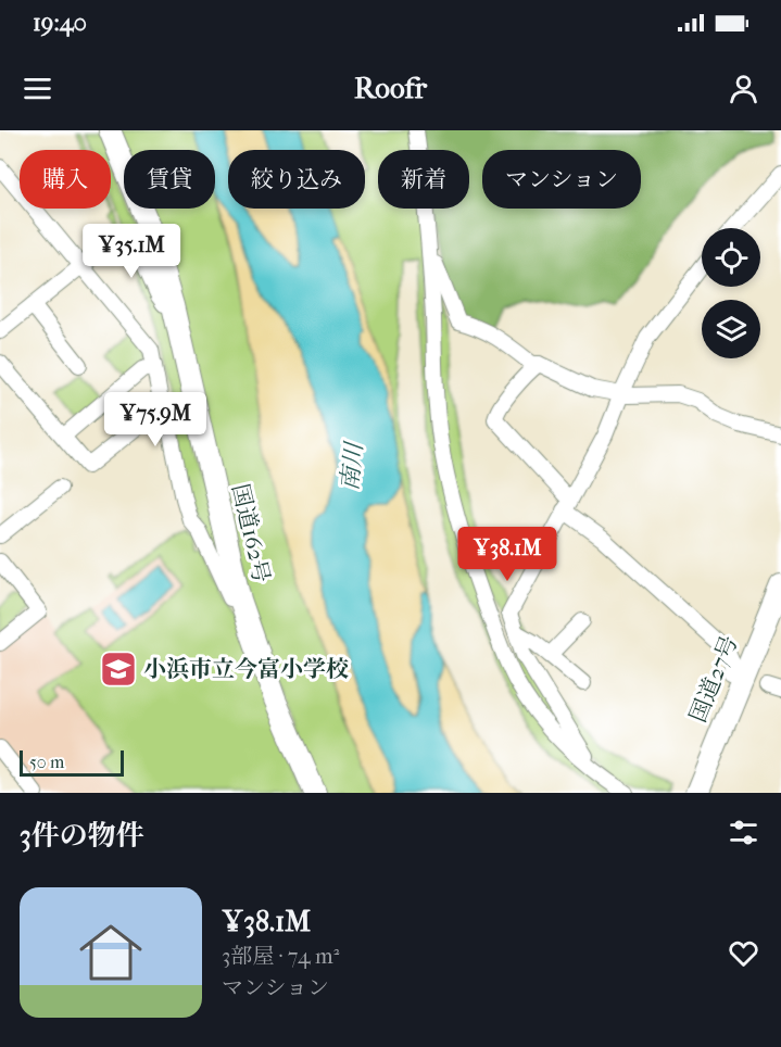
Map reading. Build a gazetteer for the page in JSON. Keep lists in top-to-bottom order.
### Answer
{
  "streets": {
    "highway": ["国道162号", "国道27号"]
  },
  "water": ["南川"],
  "places": {
    "school or university": ["小浜市立今富小学校"]
  },
  "scale_bar": "50 m",
  "page": {
    "status": "19:40",
    "header": "Roofr",
    "chip": [
      "購入",
      "賃貸",
      "絞り込み",
      "新着",
      "マンション"
    ],
    "price": ["¥35.1M", "¥75.9M", "¥38.1M"],
    "scale": "50 m",
    "heading": "3件の物件",
    "list": [
      {
        "name": "¥38.1M",
        "note": "3部屋 · 74 m² · マンション"
      }
    ]
  }
}
